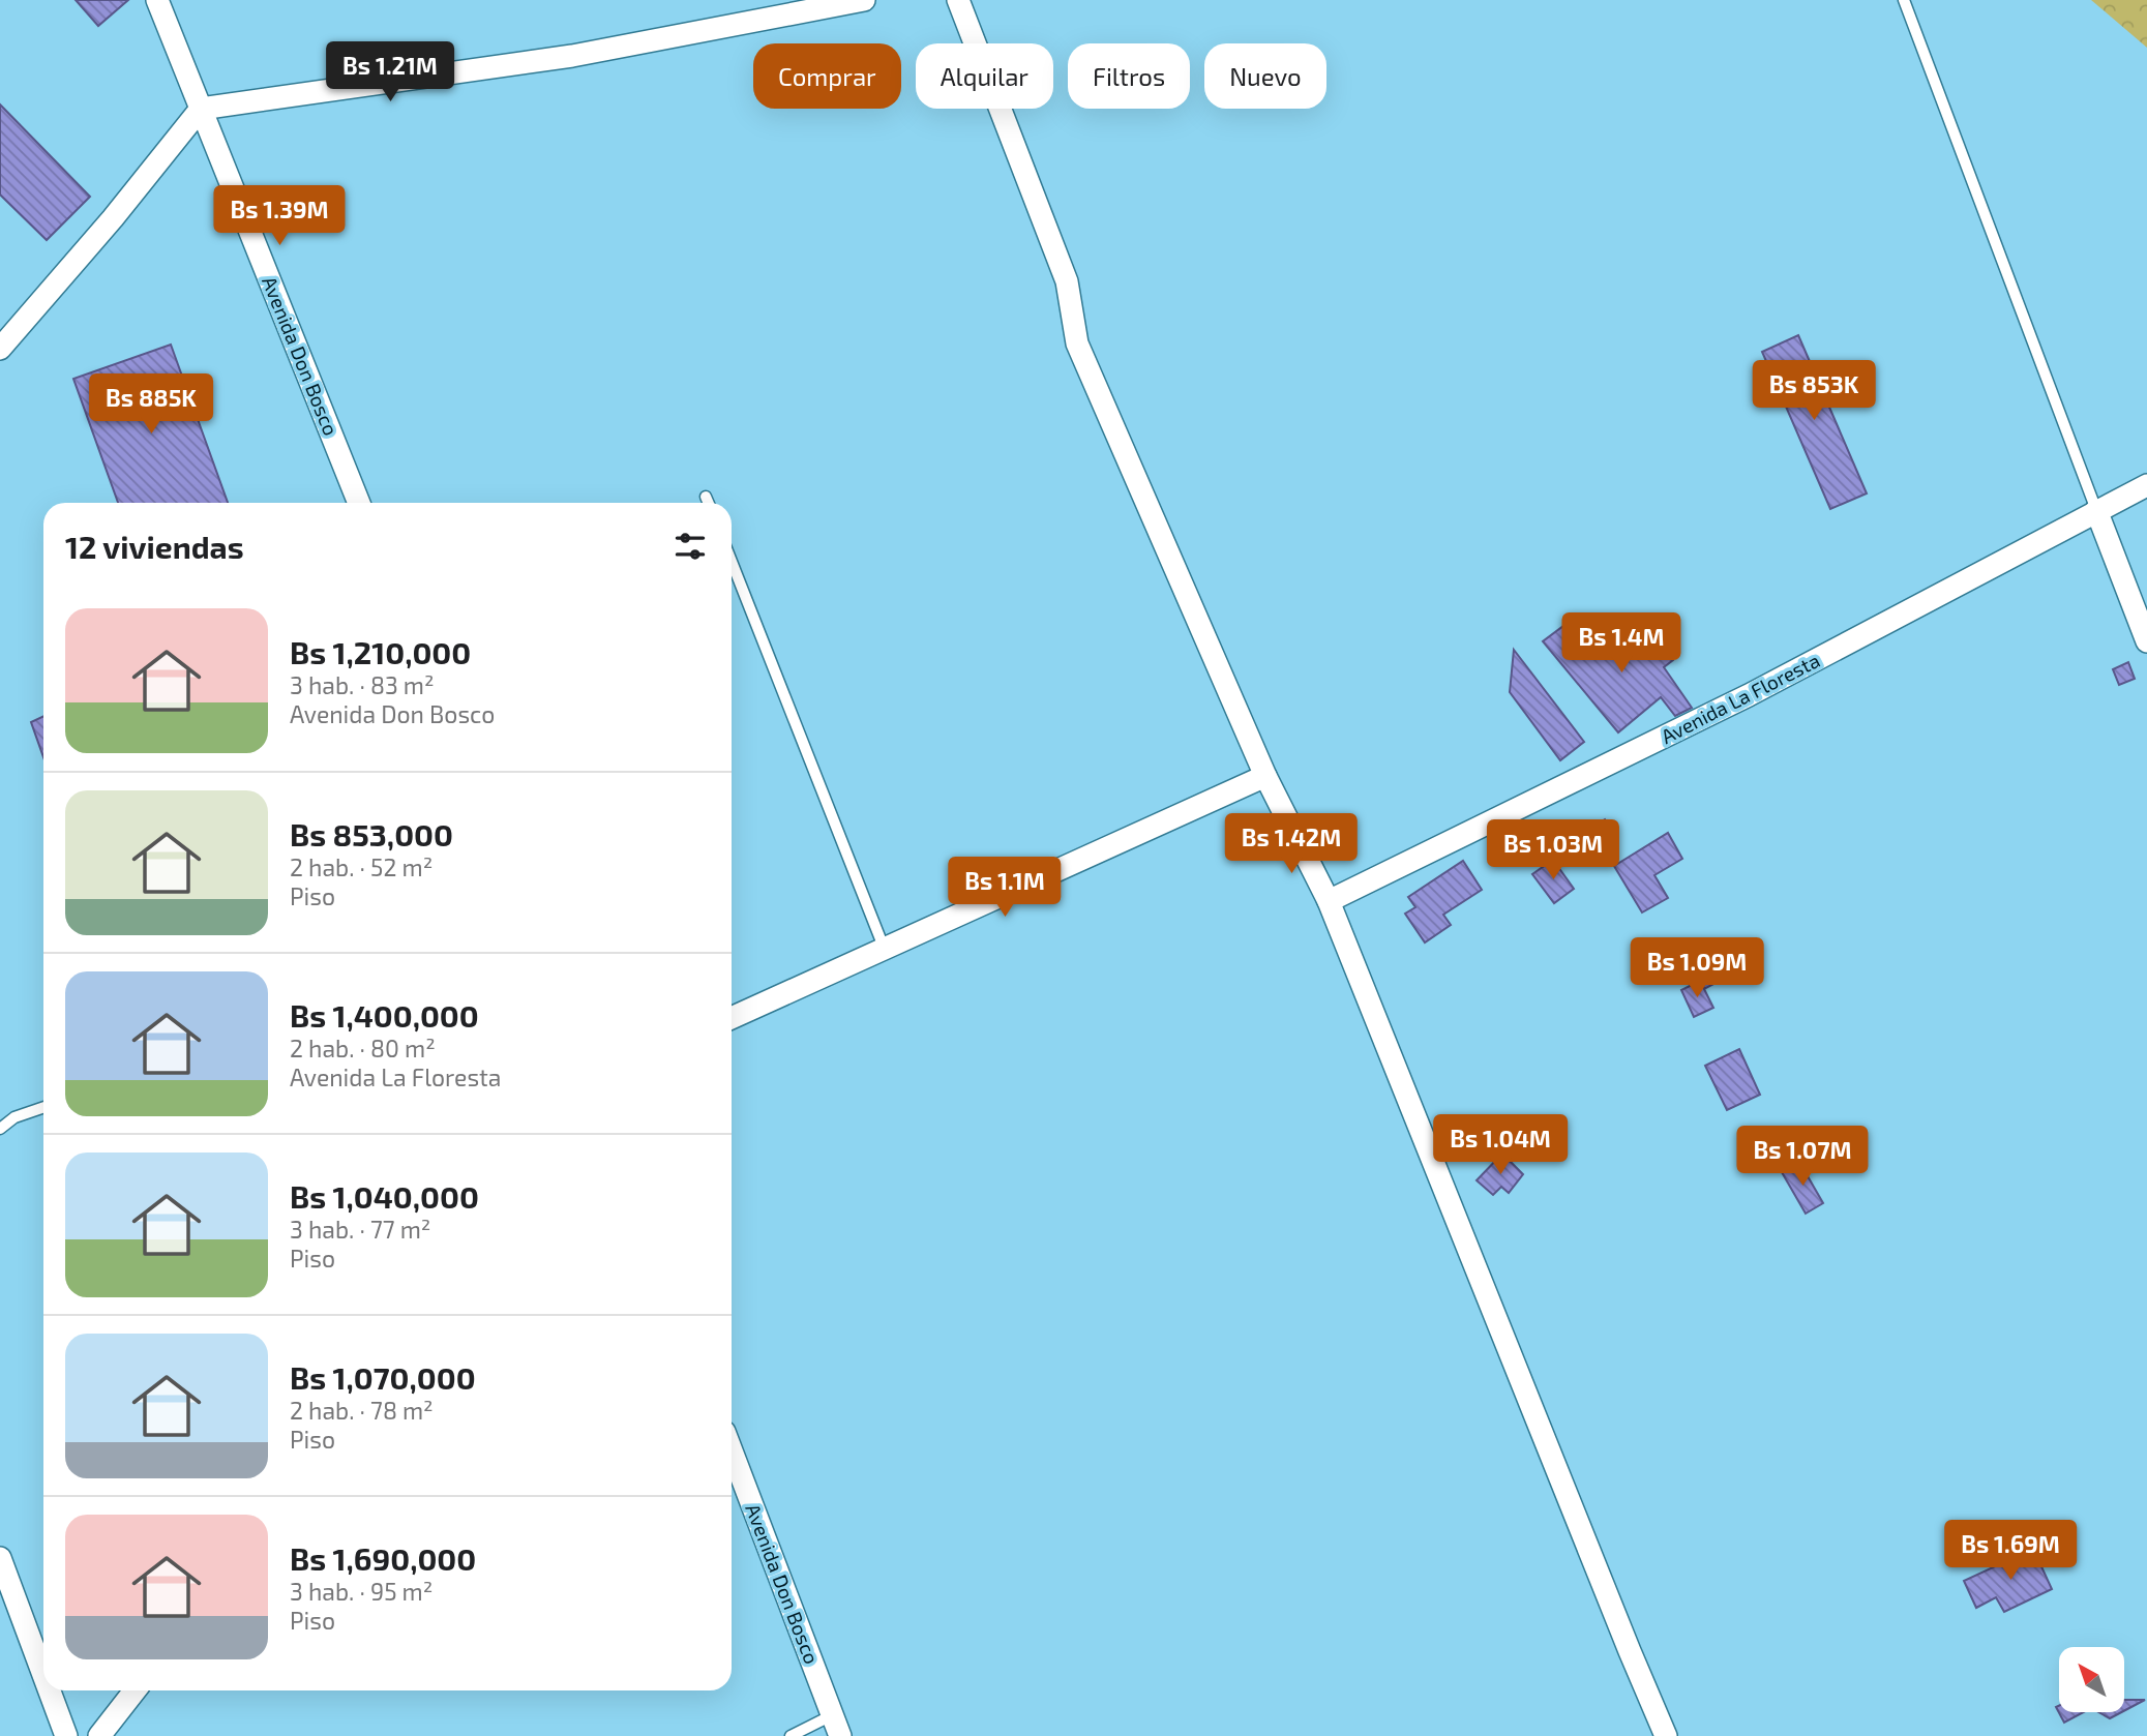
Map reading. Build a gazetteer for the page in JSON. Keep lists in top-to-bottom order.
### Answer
{
  "streets": {
    "street": ["Avenida Don Bosco", "Avenida La Floresta"]
  },
  "north": "top left",
  "page": {
    "price": [
      "Bs 1.21M",
      "Bs 1.39M",
      "Bs 853K",
      "Bs 885K",
      "Bs 1.4M",
      "Bs 1.42M",
      "Bs 1.03M",
      "Bs 1.1M",
      "Bs 1.09M",
      "Bs 1.04M",
      "Bs 1.07M",
      "Bs 1.69M"
    ],
    "chip": [
      "Comprar",
      "Alquilar",
      "Filtros",
      "Nuevo"
    ],
    "heading": "12 viviendas",
    "list": [
      {
        "name": "Bs 1,210,000",
        "note": "3 hab. · 83 m² · Avenida Don Bosco"
      },
      {
        "name": "Bs 853,000",
        "note": "2 hab. · 52 m² · Piso"
      },
      {
        "name": "Bs 1,400,000",
        "note": "2 hab. · 80 m² · Avenida La Floresta"
      },
      {
        "name": "Bs 1,040,000",
        "note": "3 hab. · 77 m² · Piso"
      },
      {
        "name": "Bs 1,070,000",
        "note": "2 hab. · 78 m² · Piso"
      },
      {
        "name": "Bs 1,690,000",
        "note": "3 hab. · 95 m² · Piso"
      }
    ]
  }
}
